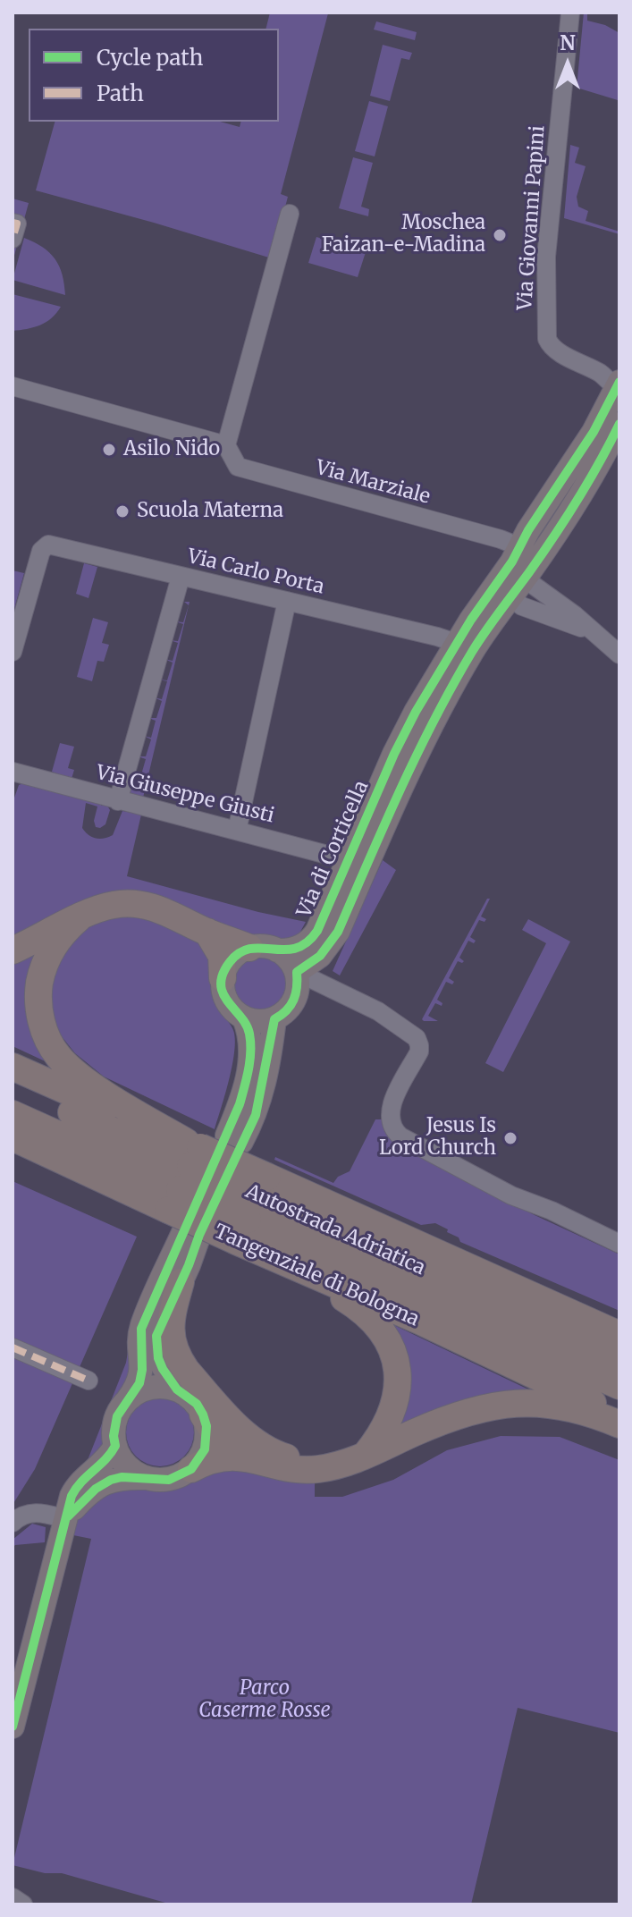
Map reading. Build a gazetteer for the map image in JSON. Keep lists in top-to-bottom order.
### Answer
{
  "streets": {
    "highway": ["Autostrada Adriatica", "Tangenziale di Bologna"],
    "main road": ["Via di Corticella"],
    "street": [
      "Via Giovanni Papini",
      "Via Marziale",
      "Via Carlo Porta",
      "Via Giuseppe Giusti"
    ]
  },
  "crossings": [
    ["Via Giovanni Papini", "Via di Corticella"],
    ["Via Marziale", "Via di Corticella"],
    ["Via Carlo Porta", "Via di Corticella"],
    ["Via Giuseppe Giusti", "Via di Corticella"],
    ["Autostrada Adriatica", "Tangenziale di Bologna"]
  ],
  "parks": ["Parco Caserme Rosse"],
  "places": [
    "Moschea Faizan-e-Madina",
    "Asilo Nido",
    "Scuola Materna",
    "Jesus Is Lord Church"
  ],
  "legend": ["Cycle path", "Path"],
  "north": "top"
}
